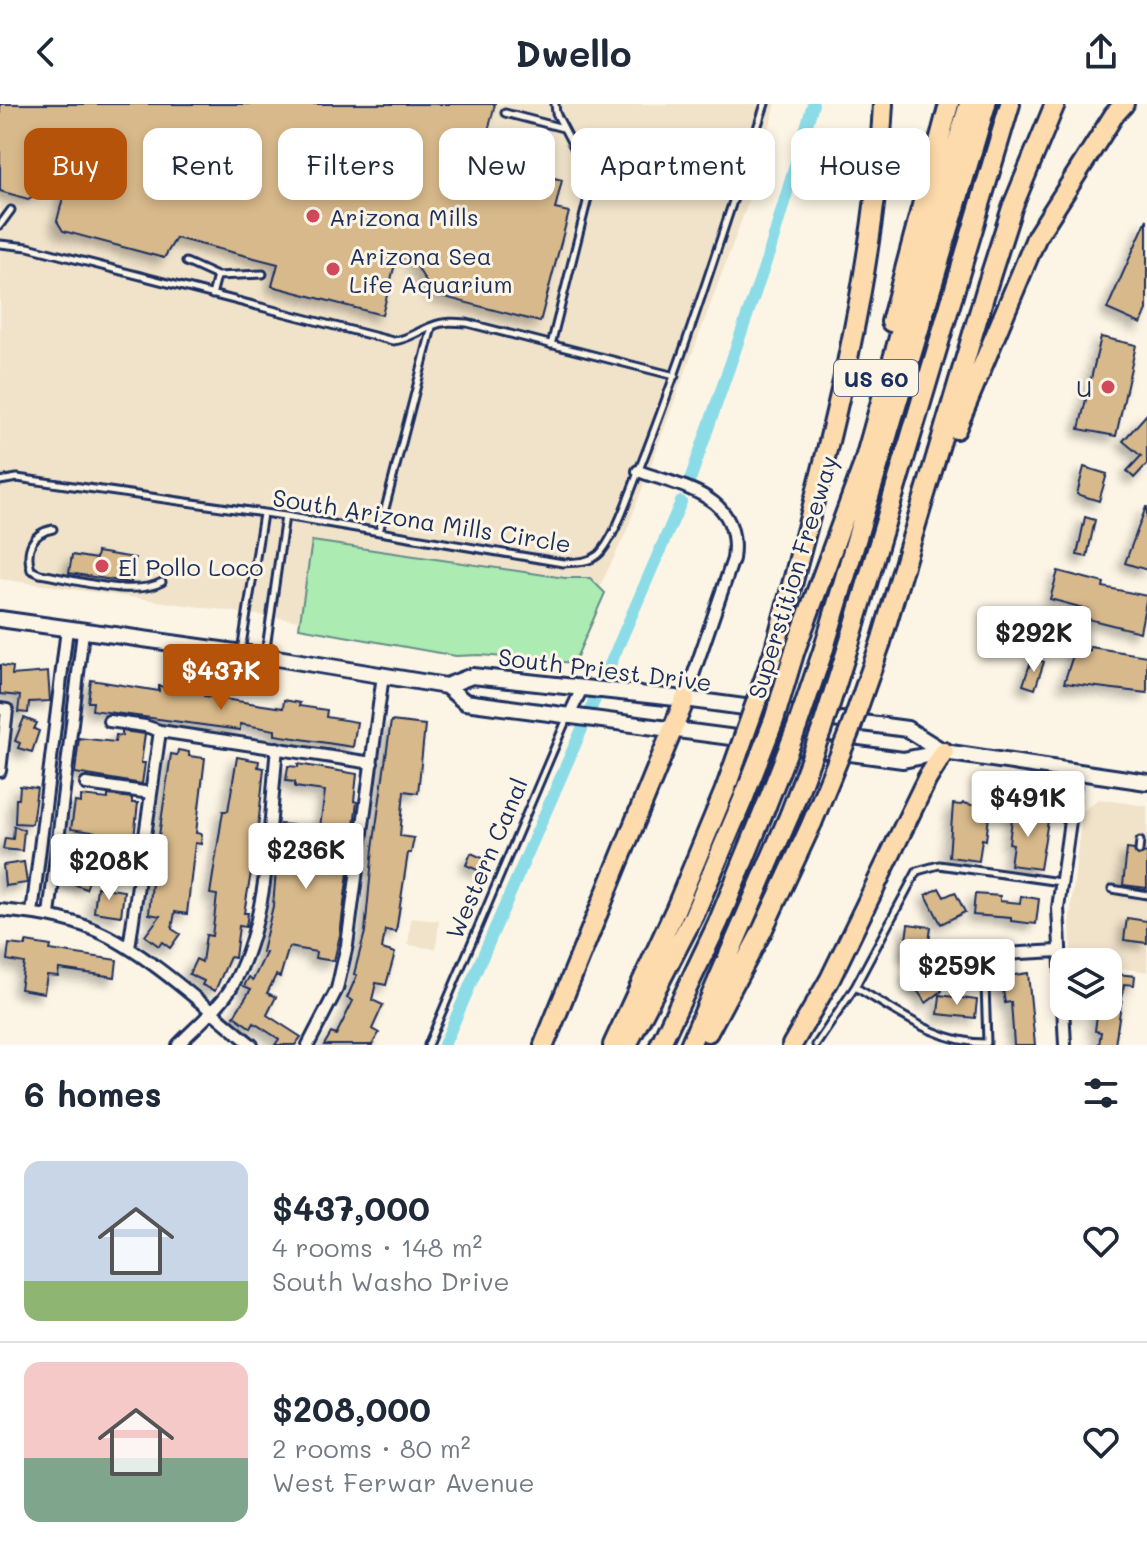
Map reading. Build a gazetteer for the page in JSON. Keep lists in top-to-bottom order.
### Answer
{
  "streets": {
    "highway": ["US 60", "Superstition Freeway"],
    "main road": ["South Priest Drive"],
    "street": ["Western Canal"],
    "lane": ["South Arizona Mills Circle"]
  },
  "crossings": [
    ["South Priest Drive", "Western Canal"]
  ],
  "places": [
    "Arizona Mills",
    "Arizona Sea Life Aquarium",
    "U",
    "El Pollo Loco"
  ],
  "page": {
    "header": "Dwello",
    "chip": [
      "Buy",
      "Rent",
      "Filters",
      "New",
      "Apartment",
      "House"
    ],
    "price": [
      "$292K",
      "$437K",
      "$491K",
      "$236K",
      "$208K",
      "$259K"
    ],
    "heading": "6 homes",
    "list": [
      {
        "name": "$437,000",
        "note": "4 rooms · 148 m² · South Washo Drive"
      },
      {
        "name": "$208,000",
        "note": "2 rooms · 80 m² · West Ferwar Avenue"
      }
    ]
  }
}
